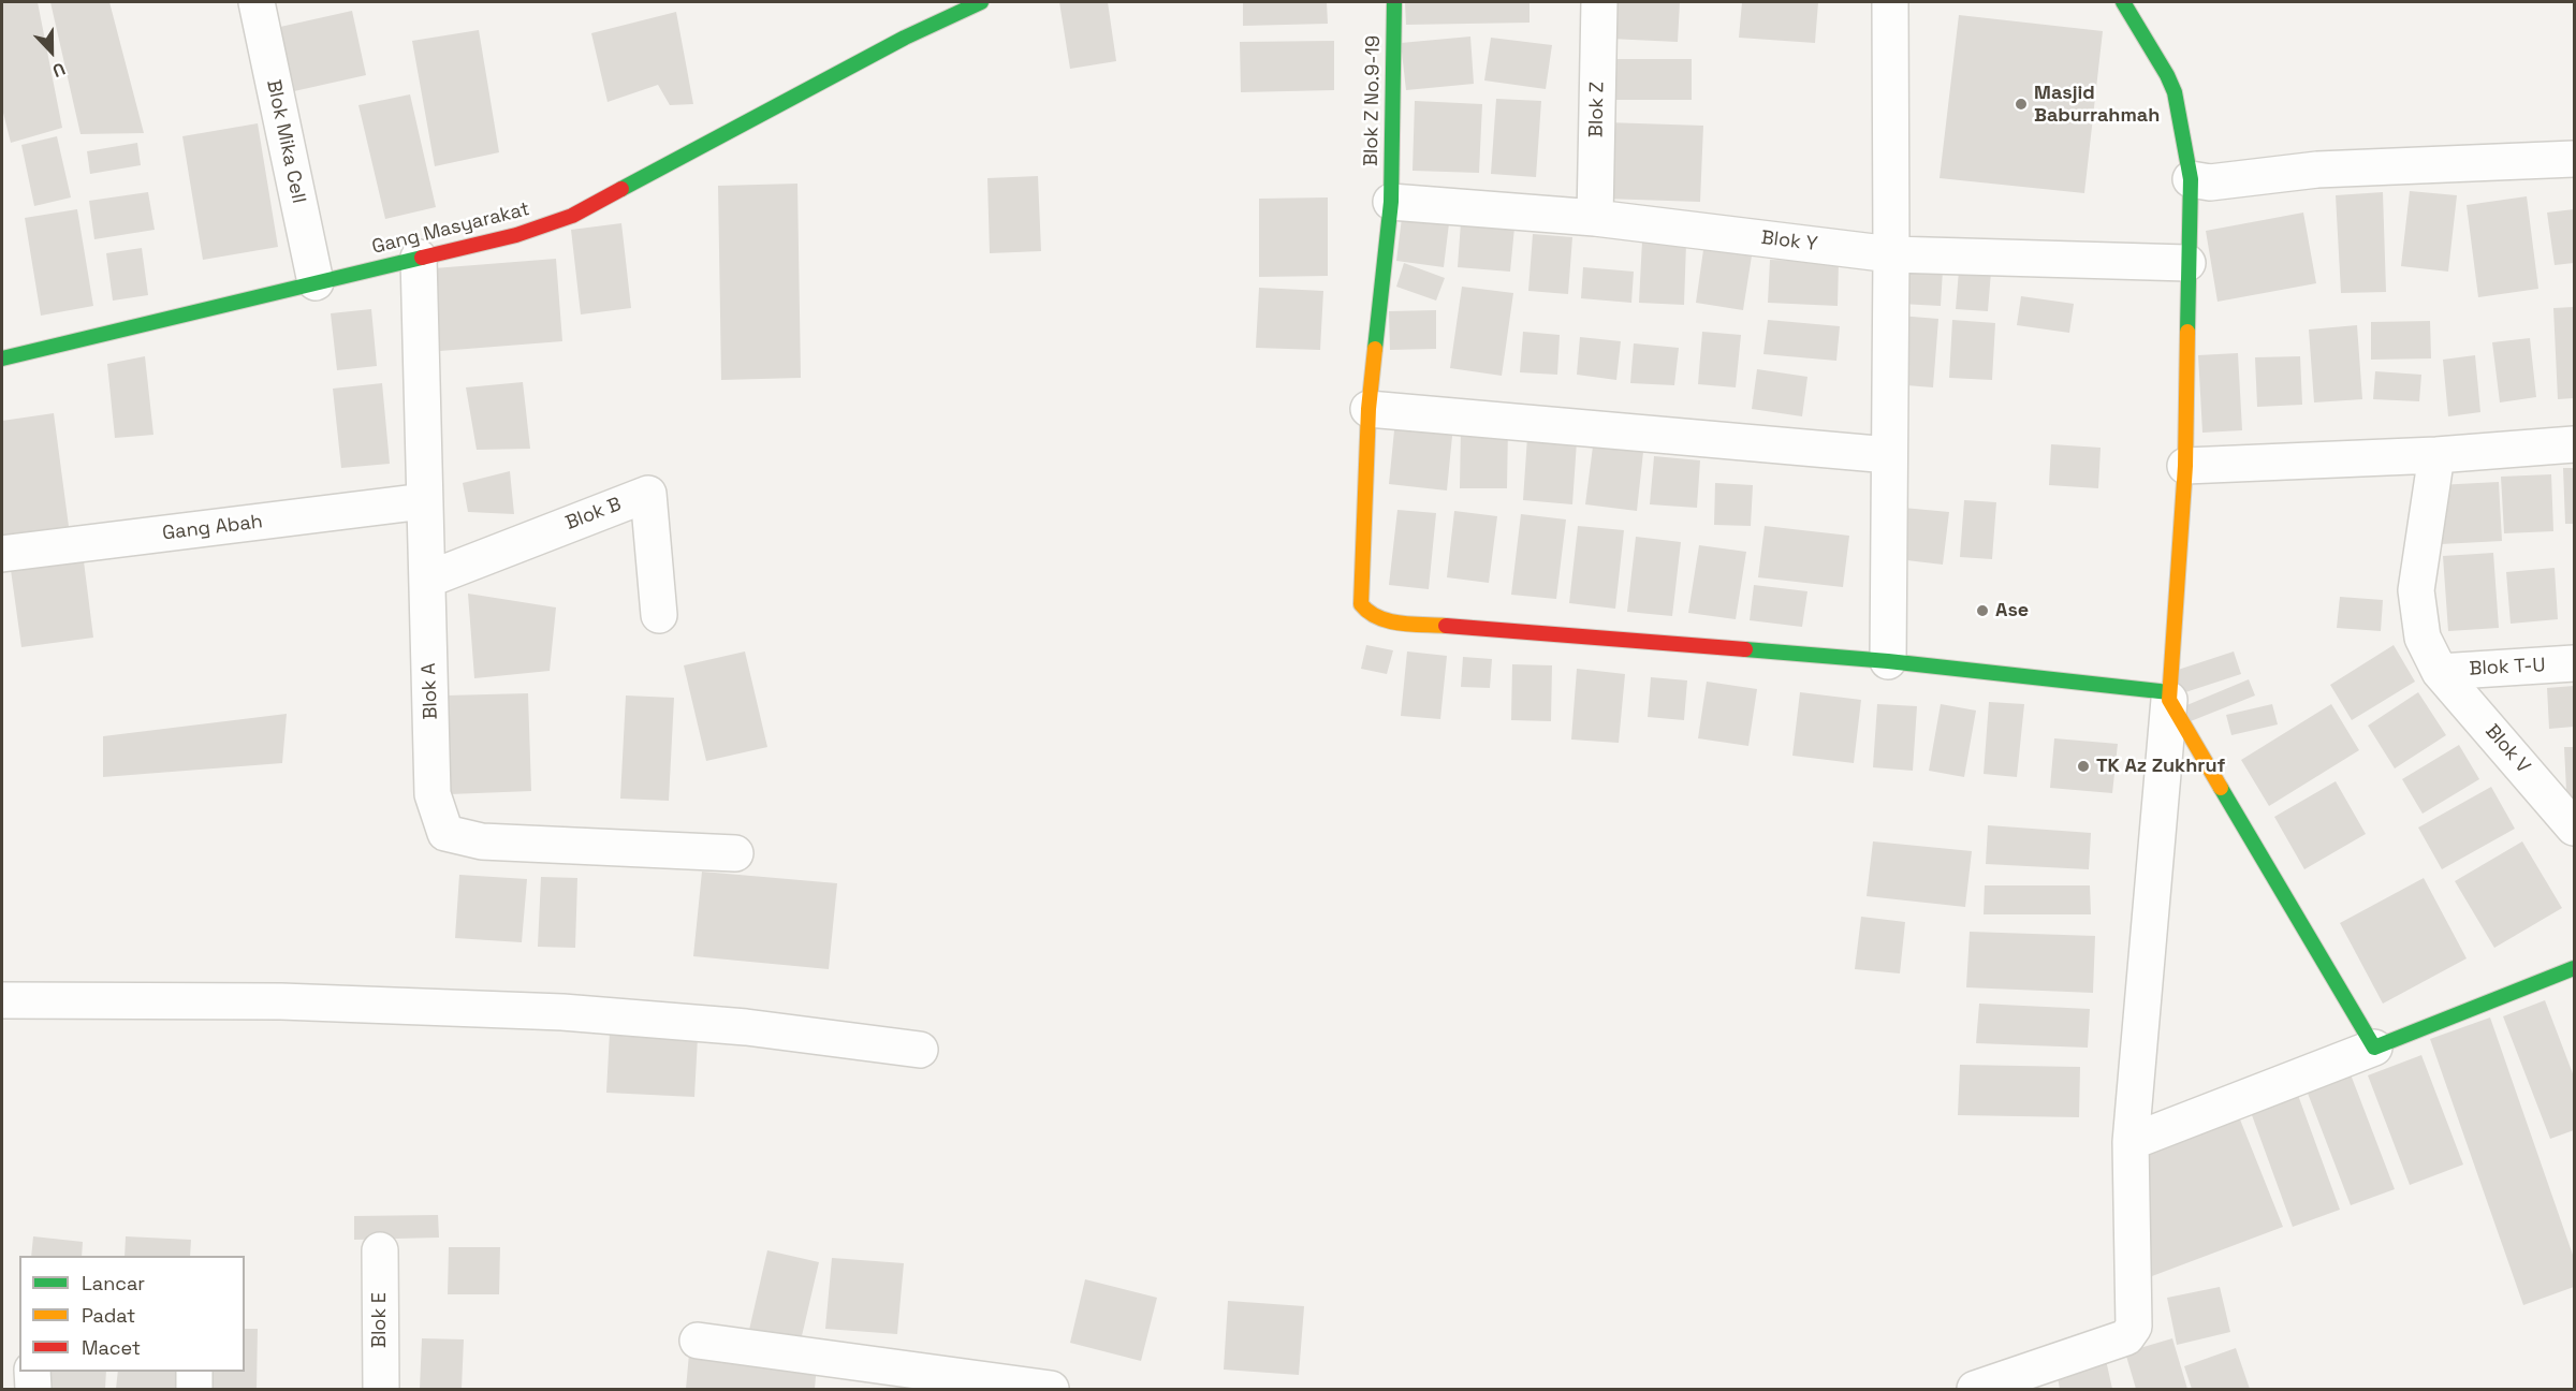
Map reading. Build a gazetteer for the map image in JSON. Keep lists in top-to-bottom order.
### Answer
{
  "streets": {
    "street": [
      "Blok Z No.9-19",
      "Blok Z",
      "Blok Mika Cell",
      "Gang Masyarakat",
      "Blok Y",
      "Blok B",
      "Gang Abah",
      "Blok T-U",
      "Blok A",
      "Blok V",
      "Blok E"
    ]
  },
  "crossings": [
    ["Blok Z No.9-19", "Blok Y"],
    ["Blok Z", "Blok Y"],
    ["Blok Mika Cell", "Gang Masyarakat"],
    ["Gang Masyarakat", "Blok A"],
    ["Blok B", "Blok A"],
    ["Gang Abah", "Blok A"],
    ["Blok T-U", "Blok V"]
  ],
  "places": ["Masjid Baburrahmah", "Ase", "TK Az Zukhruf"],
  "legend": ["Lancar", "Padat", "Macet"],
  "north": "bottom"
}
